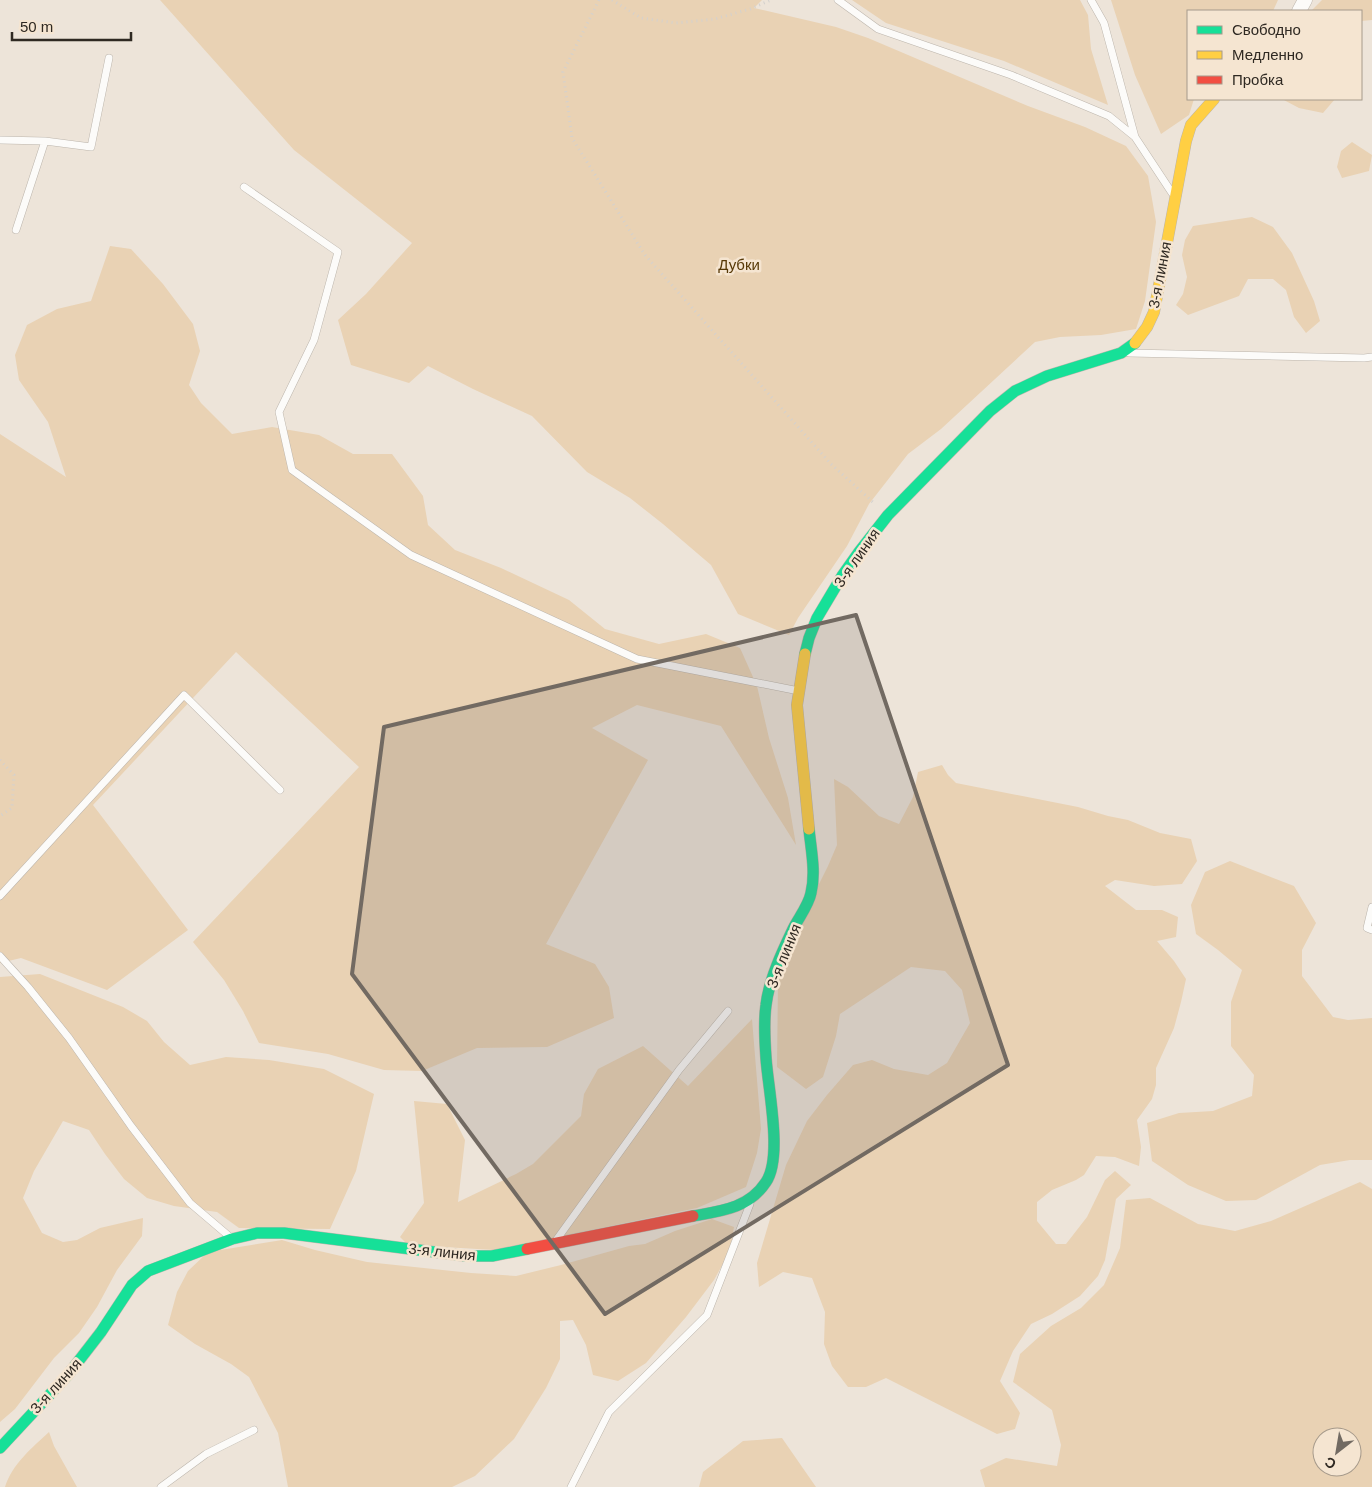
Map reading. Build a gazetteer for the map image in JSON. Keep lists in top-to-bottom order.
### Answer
{
  "streets": {
    "street": ["3-я линия"]
  },
  "parks": ["Дубки"],
  "legend": ["Свободно", "Медленно", "Пробка"],
  "scale_bar": "50 m",
  "north": "bottom left"
}
